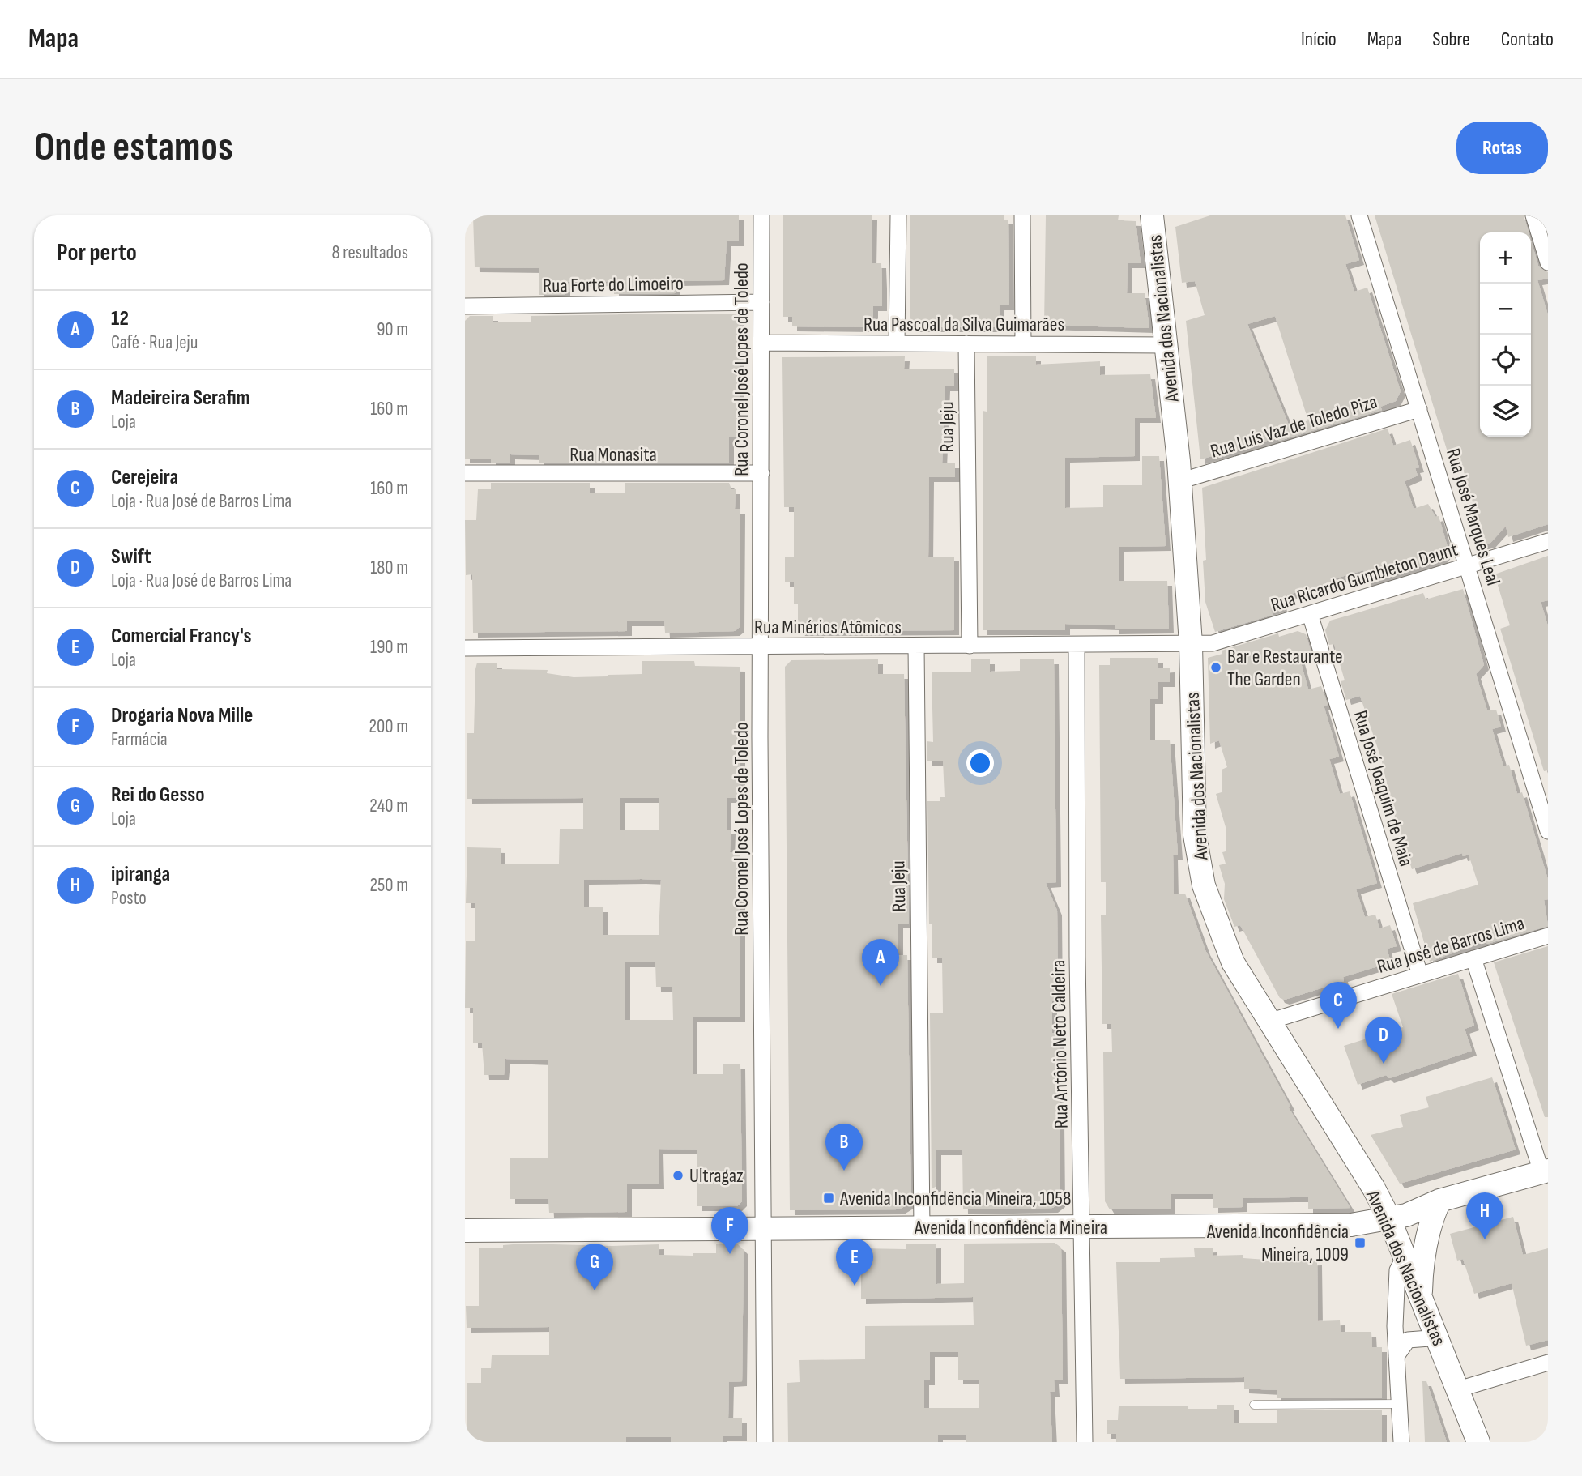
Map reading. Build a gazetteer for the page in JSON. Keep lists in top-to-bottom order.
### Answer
{
  "streets": {
    "main road": ["Avenida dos Nacionalistas", "Avenida Inconfidência Mineira"],
    "street": [
      "Rua Forte do Limoeiro",
      "Rua Pascoal da Silva Guimarães",
      "Rua Coronel José Lopes de Toledo",
      "Rua Luís Vaz de Toledo Piza",
      "Rua Jeju",
      "Rua Monasita",
      "Rua José Marques Leal",
      "Rua Ricardo Gumbleton Daunt",
      "Rua Minérios Atômicos",
      "Rua José Joaquim de Maia",
      "Rua José de Barros Lima",
      "Rua Antônio Neto Caldeira"
    ]
  },
  "crossings": [
    ["Rua Forte do Limoeiro", "Rua Coronel José Lopes de Toledo"],
    ["Avenida dos Nacionalistas", "Rua Pascoal da Silva Guimarães"],
    ["Avenida dos Nacionalistas", "Rua Luís Vaz de Toledo Piza"],
    ["Avenida dos Nacionalistas", "Rua Ricardo Gumbleton Daunt"],
    ["Avenida dos Nacionalistas", "Rua Minérios Atômicos"],
    ["Avenida dos Nacionalistas", "Rua José de Barros Lima"],
    ["Avenida dos Nacionalistas", "Avenida Inconfidência Mineira"],
    ["Rua Pascoal da Silva Guimarães", "Rua Coronel José Lopes de Toledo"],
    ["Rua Pascoal da Silva Guimarães", "Rua Jeju"],
    ["Rua Coronel José Lopes de Toledo", "Rua Monasita"],
    ["Rua Coronel José Lopes de Toledo", "Rua Minérios Atômicos"],
    ["Rua Coronel José Lopes de Toledo", "Avenida Inconfidência Mineira"],
    ["Rua Luís Vaz de Toledo Piza", "Rua José Marques Leal"],
    ["Rua Jeju", "Rua Minérios Atômicos"],
    ["Rua Jeju", "Avenida Inconfidência Mineira"],
    ["Rua José Marques Leal", "Rua Ricardo Gumbleton Daunt"],
    ["Rua Ricardo Gumbleton Daunt", "Rua Minérios Atômicos"],
    ["Rua Ricardo Gumbleton Daunt", "Rua José Joaquim de Maia"],
    ["Rua Minérios Atômicos", "Rua Antônio Neto Caldeira"],
    ["Rua José Joaquim de Maia", "Rua José de Barros Lima"],
    ["Rua Antônio Neto Caldeira", "Avenida Inconfidência Mineira"]
  ],
  "places": {
    "other": ["Bar e Restaurante The Garden", "Ultragaz"],
    "transit": ["Avenida Inconfidência Mineira, 1058", "Avenida Inconfidência Mineira, 1009"]
  },
  "page": {
    "header": "Mapa",
    "nav": [
      "Início",
      "Mapa",
      "Sobre",
      "Contato"
    ],
    "buttons": "Rotas",
    "title": "Onde estamos",
    "heading": ["Por perto", "8 resultados"],
    "map_buttons": ["+", "−"],
    "list": [
      {
        "mark": "A",
        "name": "12",
        "note": "Café · Rua Jeju",
        "value": "90 m"
      },
      {
        "mark": "B",
        "name": "Madeireira Serafim",
        "note": "Loja",
        "value": "160 m"
      },
      {
        "mark": "C",
        "name": "Cerejeira",
        "note": "Loja · Rua José de Barros Lima",
        "value": "160 m"
      },
      {
        "mark": "D",
        "name": "Swift",
        "note": "Loja · Rua José de Barros Lima",
        "value": "180 m"
      },
      {
        "mark": "E",
        "name": "Comercial Francy's",
        "note": "Loja",
        "value": "190 m"
      },
      {
        "mark": "F",
        "name": "Drogaria Nova Mille",
        "note": "Farmácia",
        "value": "200 m"
      },
      {
        "mark": "G",
        "name": "Rei do Gesso",
        "note": "Loja",
        "value": "240 m"
      },
      {
        "mark": "H",
        "name": "ipiranga",
        "note": "Posto",
        "value": "250 m"
      }
    ],
    "pins": [
      "A",
      "C",
      "D",
      "B",
      "H",
      "F",
      "E",
      "G"
    ]
  }
}
